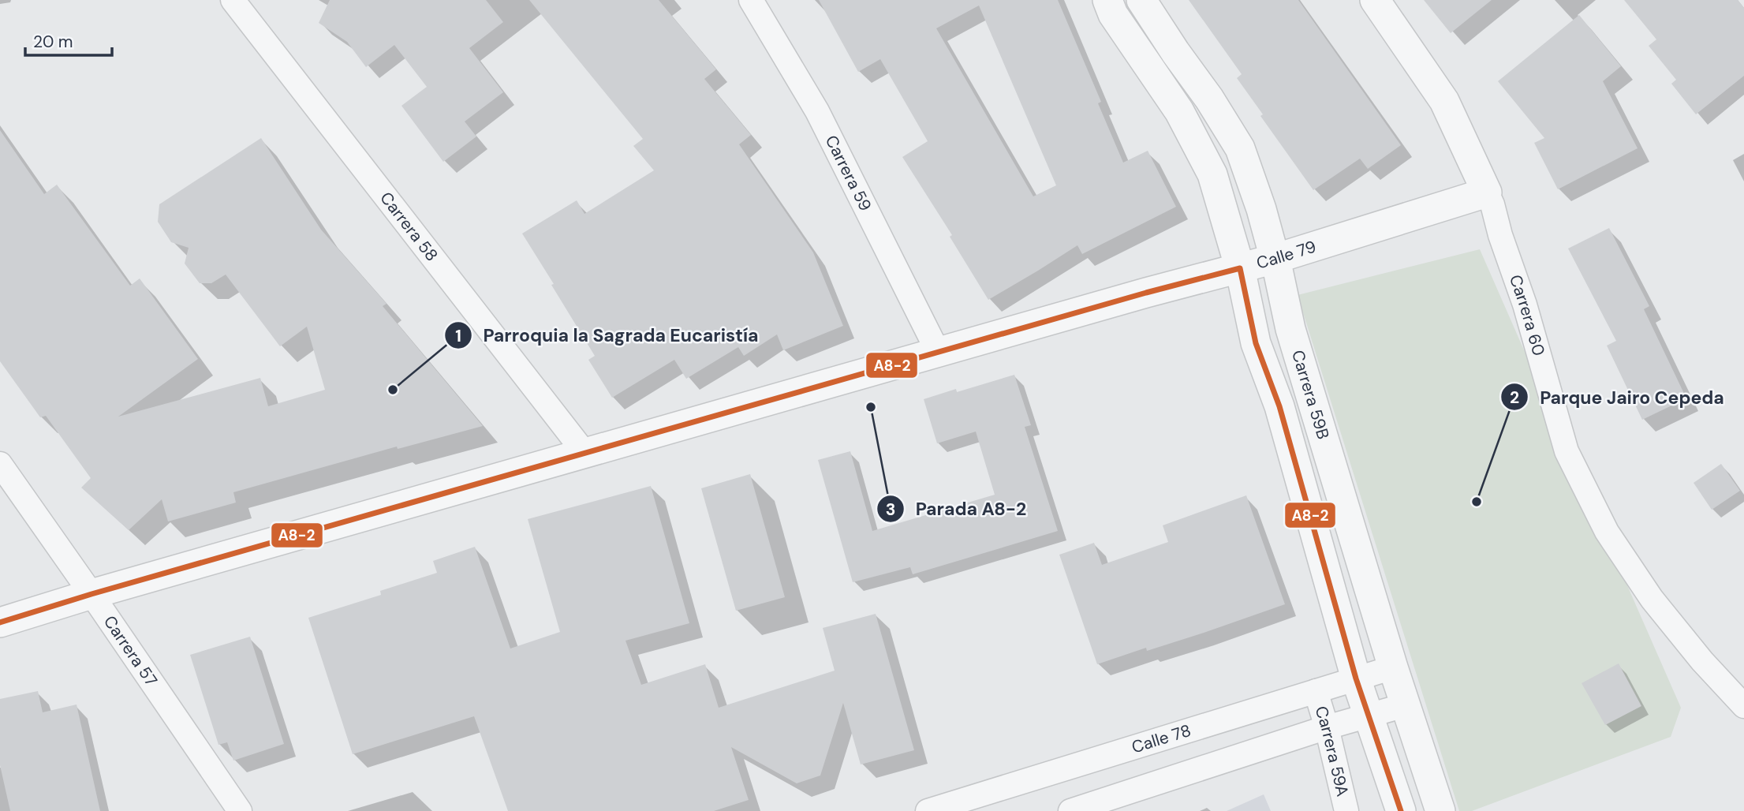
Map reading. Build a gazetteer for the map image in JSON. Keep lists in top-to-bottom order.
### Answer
{
  "streets": {
    "street": [
      "Carrera 59",
      "Carrera 58",
      "Calle 79",
      "Carrera 60",
      "Carrera 59B",
      "Carrera 57",
      "Calle 78",
      "Carrera 59A"
    ]
  },
  "crossings": [
    ["Carrera 59", "Calle 79"],
    ["Carrera 58", "Calle 79"],
    ["Calle 79", "Carrera 60"],
    ["Calle 79", "Carrera 59B"],
    ["Calle 79", "Carrera 57"],
    ["Carrera 59B", "Calle 78"],
    ["Calle 78", "Carrera 59A"]
  ],
  "places": ["Parroquia la Sagrada Eucaristía", "Parada A8-2", "Parque Jairo Cepeda"],
  "lines": ["transit line A8-2"],
  "scale_bar": "20 m"
}
